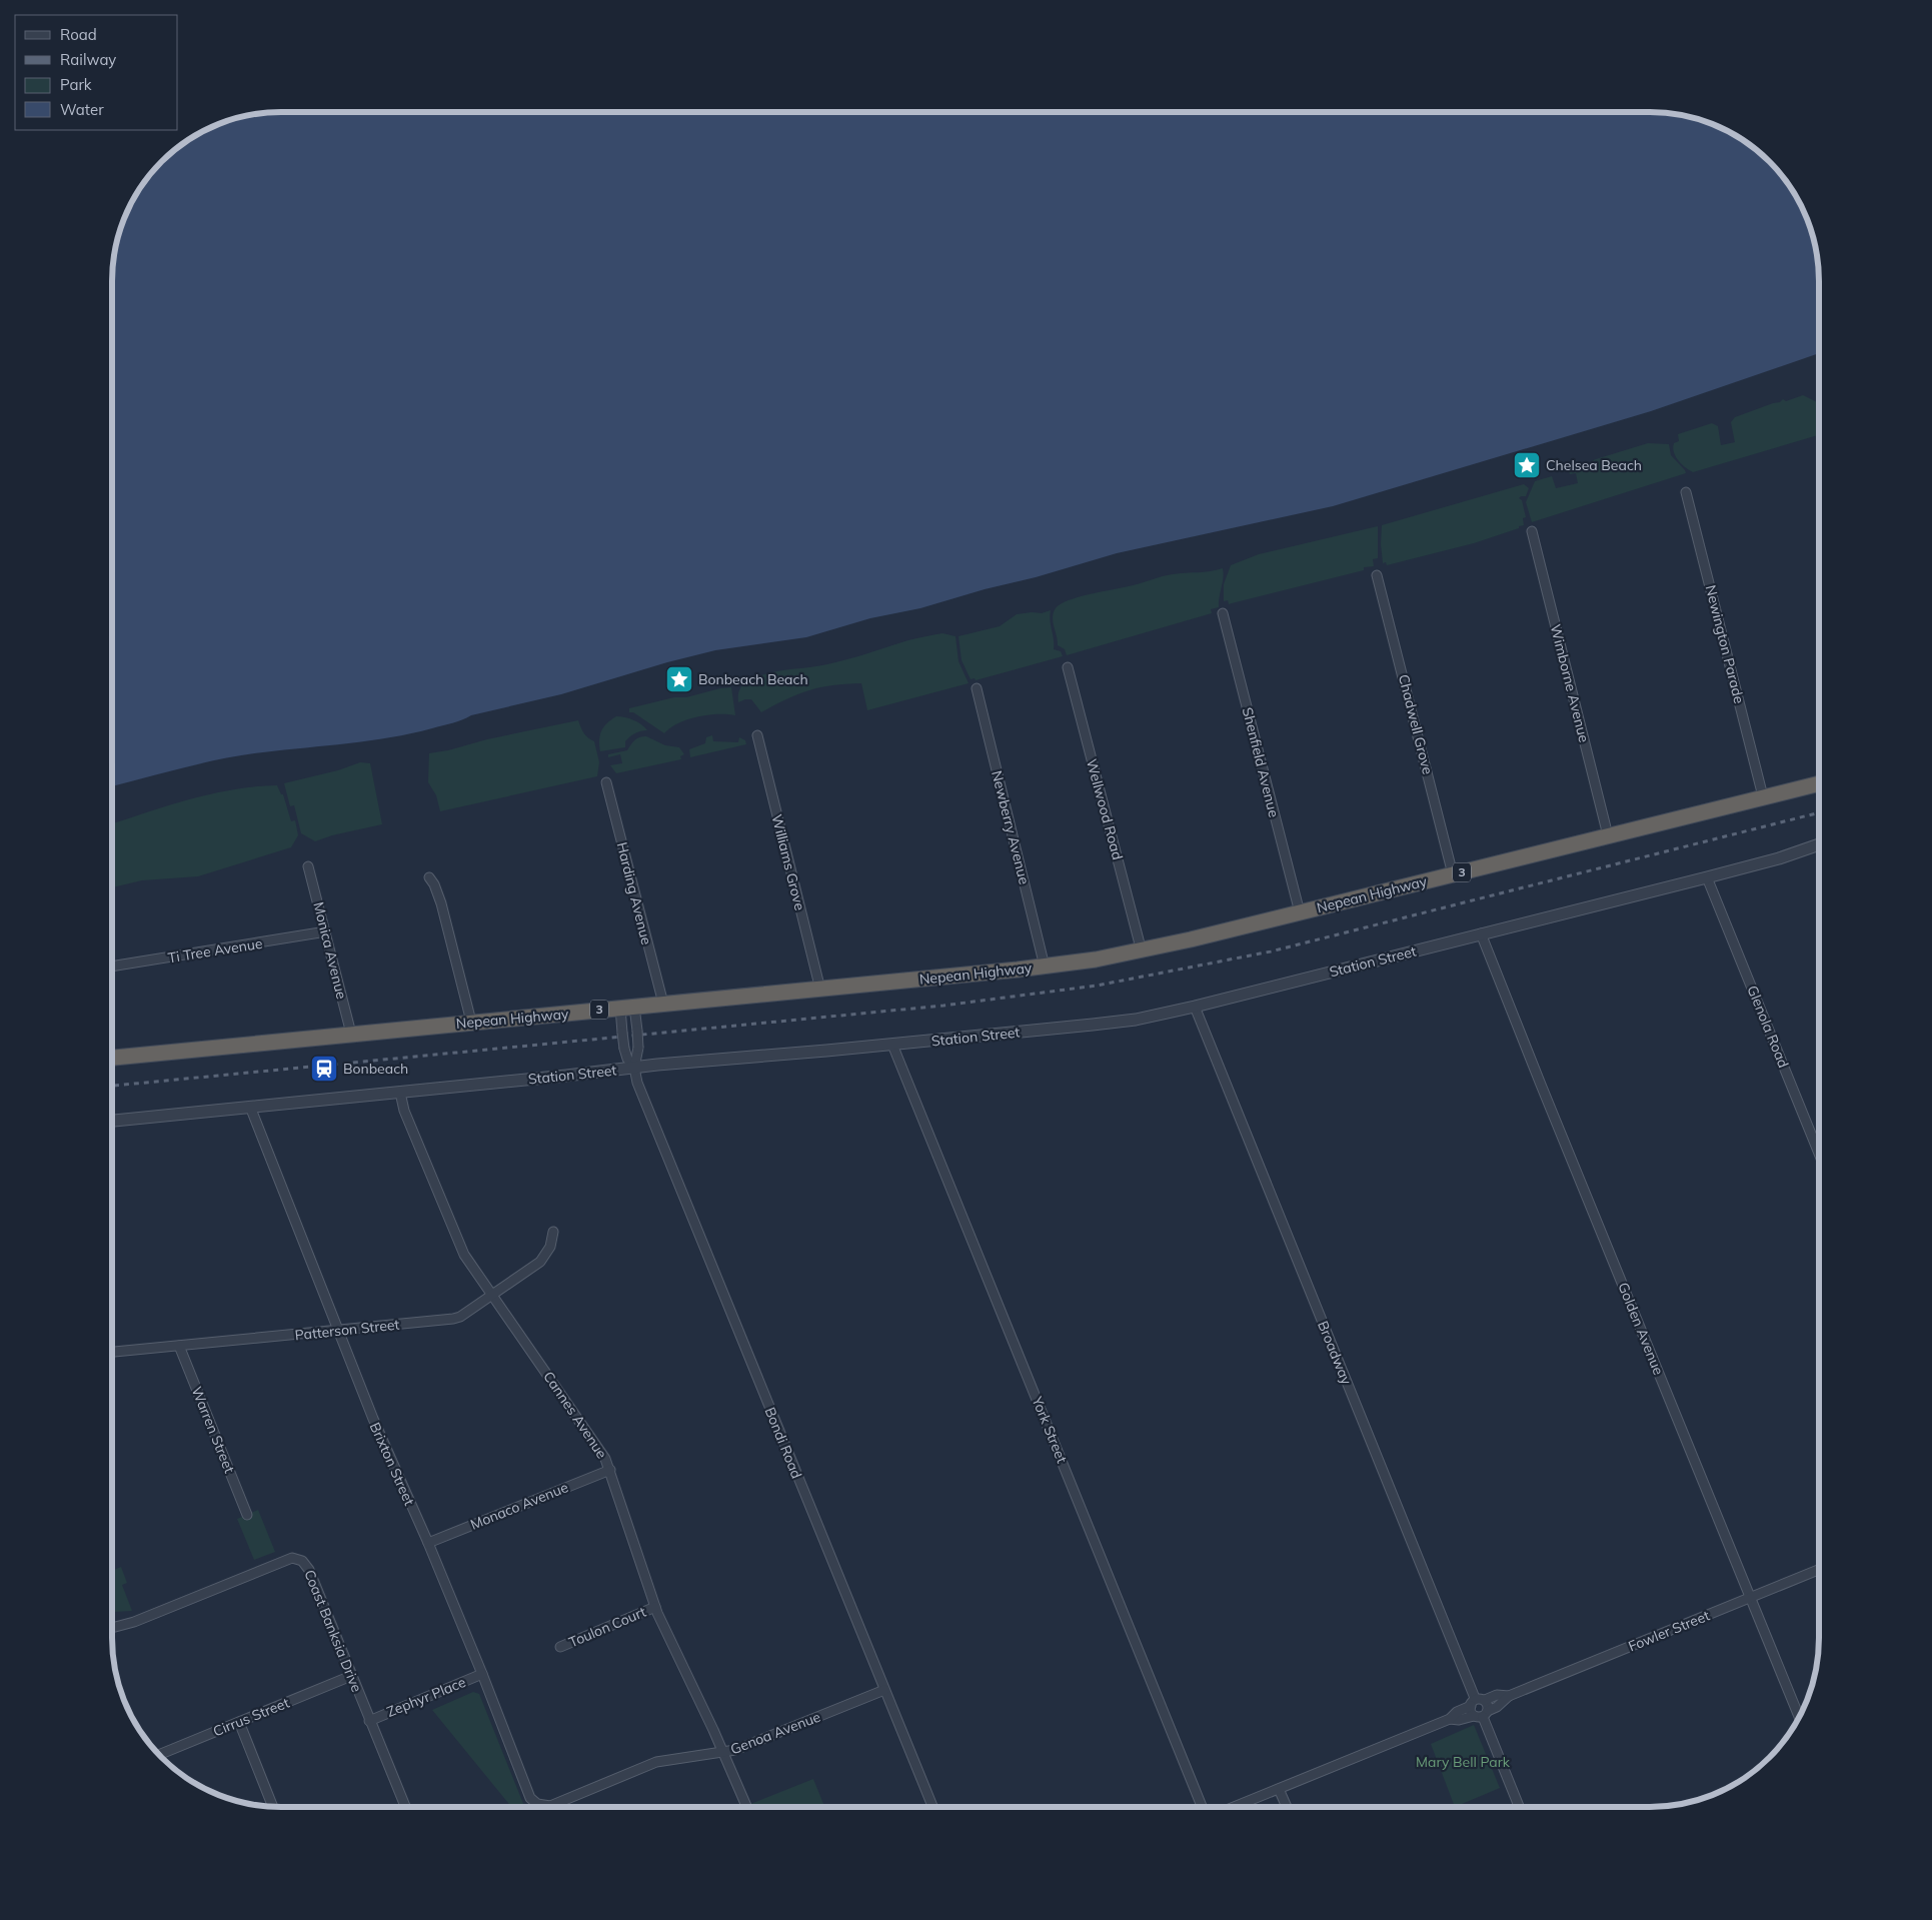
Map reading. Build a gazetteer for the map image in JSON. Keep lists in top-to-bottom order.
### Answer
{
  "streets": {
    "highway": ["3", "Nepean Highway"],
    "street": [
      "Newington Parade",
      "Wimborne Avenue",
      "Chadwell Grove",
      "Shenfield Avenue",
      "Wellwood Road",
      "Newberry Avenue",
      "Williams Grove",
      "Harding Avenue",
      "Ti Tree Avenue",
      "Monica Avenue",
      "Station Street",
      "Glenola Road",
      "Golden Avenue",
      "Patterson Street",
      "Broadway",
      "Cannes Avenue",
      "Warren Street",
      "York Street",
      "Bondi Road",
      "Brixton Street",
      "Monaco Avenue",
      "Toulon Court",
      "Coast Banksia Drive",
      "Fowler Street",
      "Zephyr Place",
      "Cirrus Street",
      "Genoa Avenue"
    ]
  },
  "crossings": [
    ["Newington Parade", "Nepean Highway"],
    ["Wimborne Avenue", "Nepean Highway"],
    ["Chadwell Grove", "Nepean Highway"],
    ["Shenfield Avenue", "Nepean Highway"],
    ["Wellwood Road", "Nepean Highway"],
    ["Newberry Avenue", "Nepean Highway"],
    ["Williams Grove", "Nepean Highway"],
    ["Harding Avenue", "Nepean Highway"],
    ["Nepean Highway", "Monica Avenue"],
    ["Nepean Highway", "Bondi Road"],
    ["Ti Tree Avenue", "Monica Avenue"],
    ["Station Street", "Glenola Road"],
    ["Station Street", "Golden Avenue"],
    ["Station Street", "Broadway"],
    ["Station Street", "Cannes Avenue"],
    ["Station Street", "York Street"],
    ["Station Street", "Bondi Road"],
    ["Station Street", "Brixton Street"],
    ["Golden Avenue", "Fowler Street"],
    ["Patterson Street", "Cannes Avenue"],
    ["Patterson Street", "Warren Street"],
    ["Patterson Street", "Brixton Street"],
    ["Broadway", "Fowler Street"],
    ["Cannes Avenue", "Monaco Avenue"],
    ["Cannes Avenue", "Toulon Court"],
    ["Cannes Avenue", "Genoa Avenue"],
    ["Bondi Road", "Genoa Avenue"],
    ["Brixton Street", "Monaco Avenue"],
    ["Brixton Street", "Zephyr Place"],
    ["Brixton Street", "Genoa Avenue"],
    ["Coast Banksia Drive", "Zephyr Place"],
    ["Coast Banksia Drive", "Cirrus Street"]
  ],
  "parks": ["Mary Bell Park"],
  "places": {
    "place": ["Chelsea Beach", "Bonbeach Beach"],
    "station": ["Bonbeach"]
  },
  "legend": [
    "Road",
    "Railway",
    "Park",
    "Water"
  ]
}
